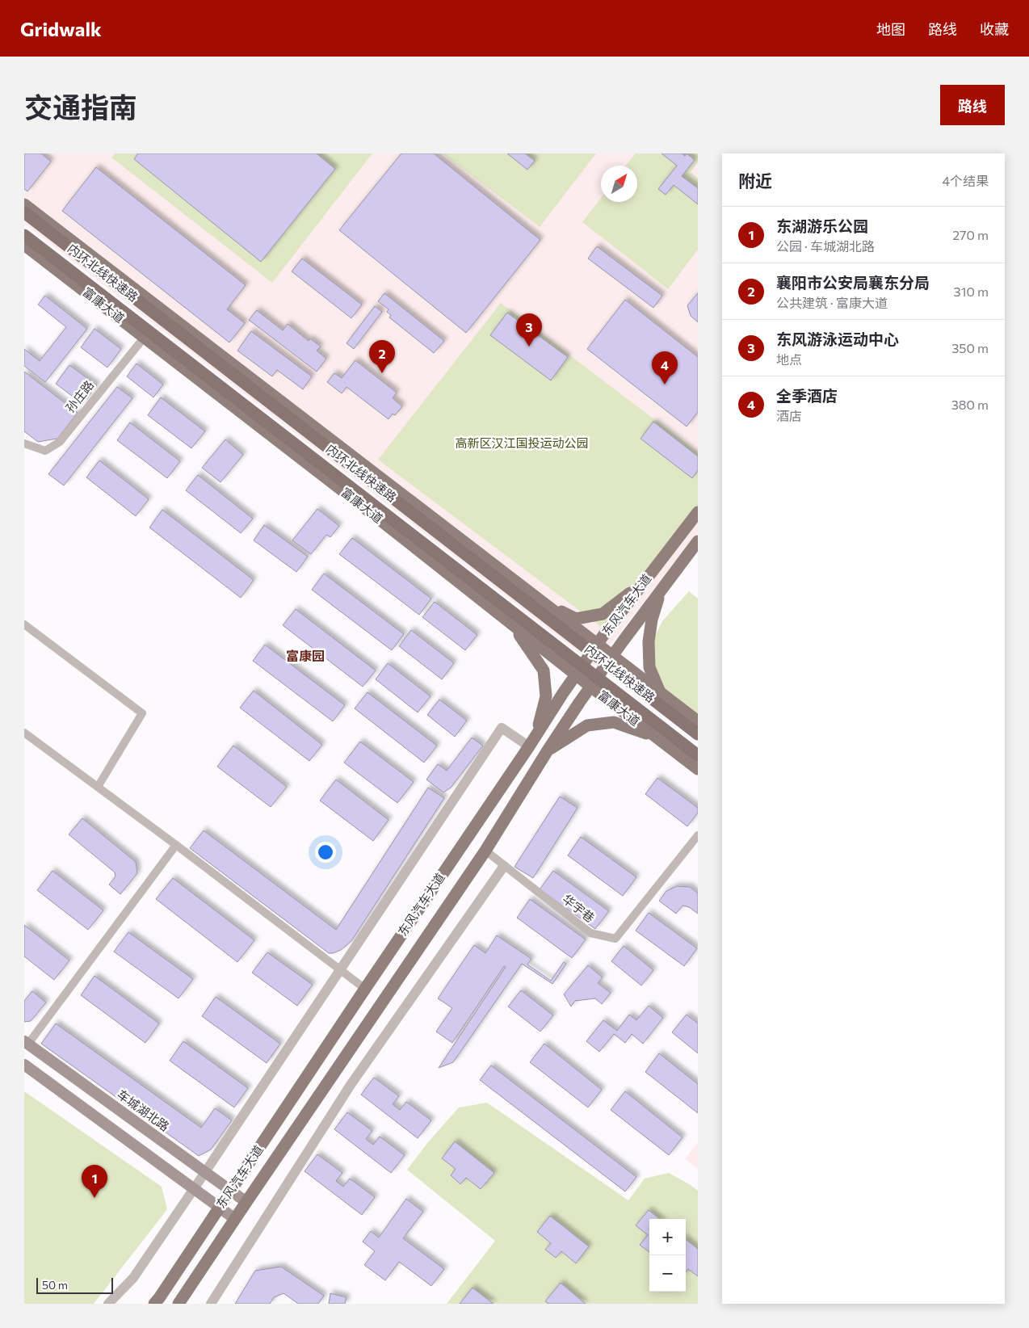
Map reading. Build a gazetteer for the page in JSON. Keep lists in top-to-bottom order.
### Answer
{
  "streets": {
    "highway": ["内环北线快速路"],
    "main road": ["富康大道", "东风汽车大道", "车城湖北路"],
    "street": ["孙庄路", "华宇巷"]
  },
  "crossings": [
    ["富康大道", "孙庄路"],
    ["富康大道", "东风汽车大道"],
    ["东风汽车大道", "华宇巷"],
    ["东风汽车大道", "车城湖北路"]
  ],
  "districts": ["富康园"],
  "parks": ["高新区汉江国投运动公园"],
  "scale_bar": "50 m",
  "north": "top right",
  "page": {
    "header": "Gridwalk",
    "nav": ["地图", "路线", "收藏"],
    "title": "交通指南",
    "buttons": "路线",
    "heading": ["附近", "4个结果"],
    "list": [
      {
        "mark": "1",
        "name": "东湖游乐公园",
        "note": "公园 · 车城湖北路",
        "value": "270 m"
      },
      {
        "mark": "2",
        "name": "襄阳市公安局襄东分局",
        "note": "公共建筑 · 富康大道",
        "value": "310 m"
      },
      {
        "mark": "3",
        "name": "东风游泳运动中心",
        "note": "地点",
        "value": "350 m"
      },
      {
        "mark": "4",
        "name": "全季酒店",
        "note": "酒店",
        "value": "380 m"
      }
    ],
    "pins": [
      "3",
      "2",
      "4",
      "1"
    ],
    "map_buttons": ["+", "−"],
    "scale": "50 m"
  }
}
